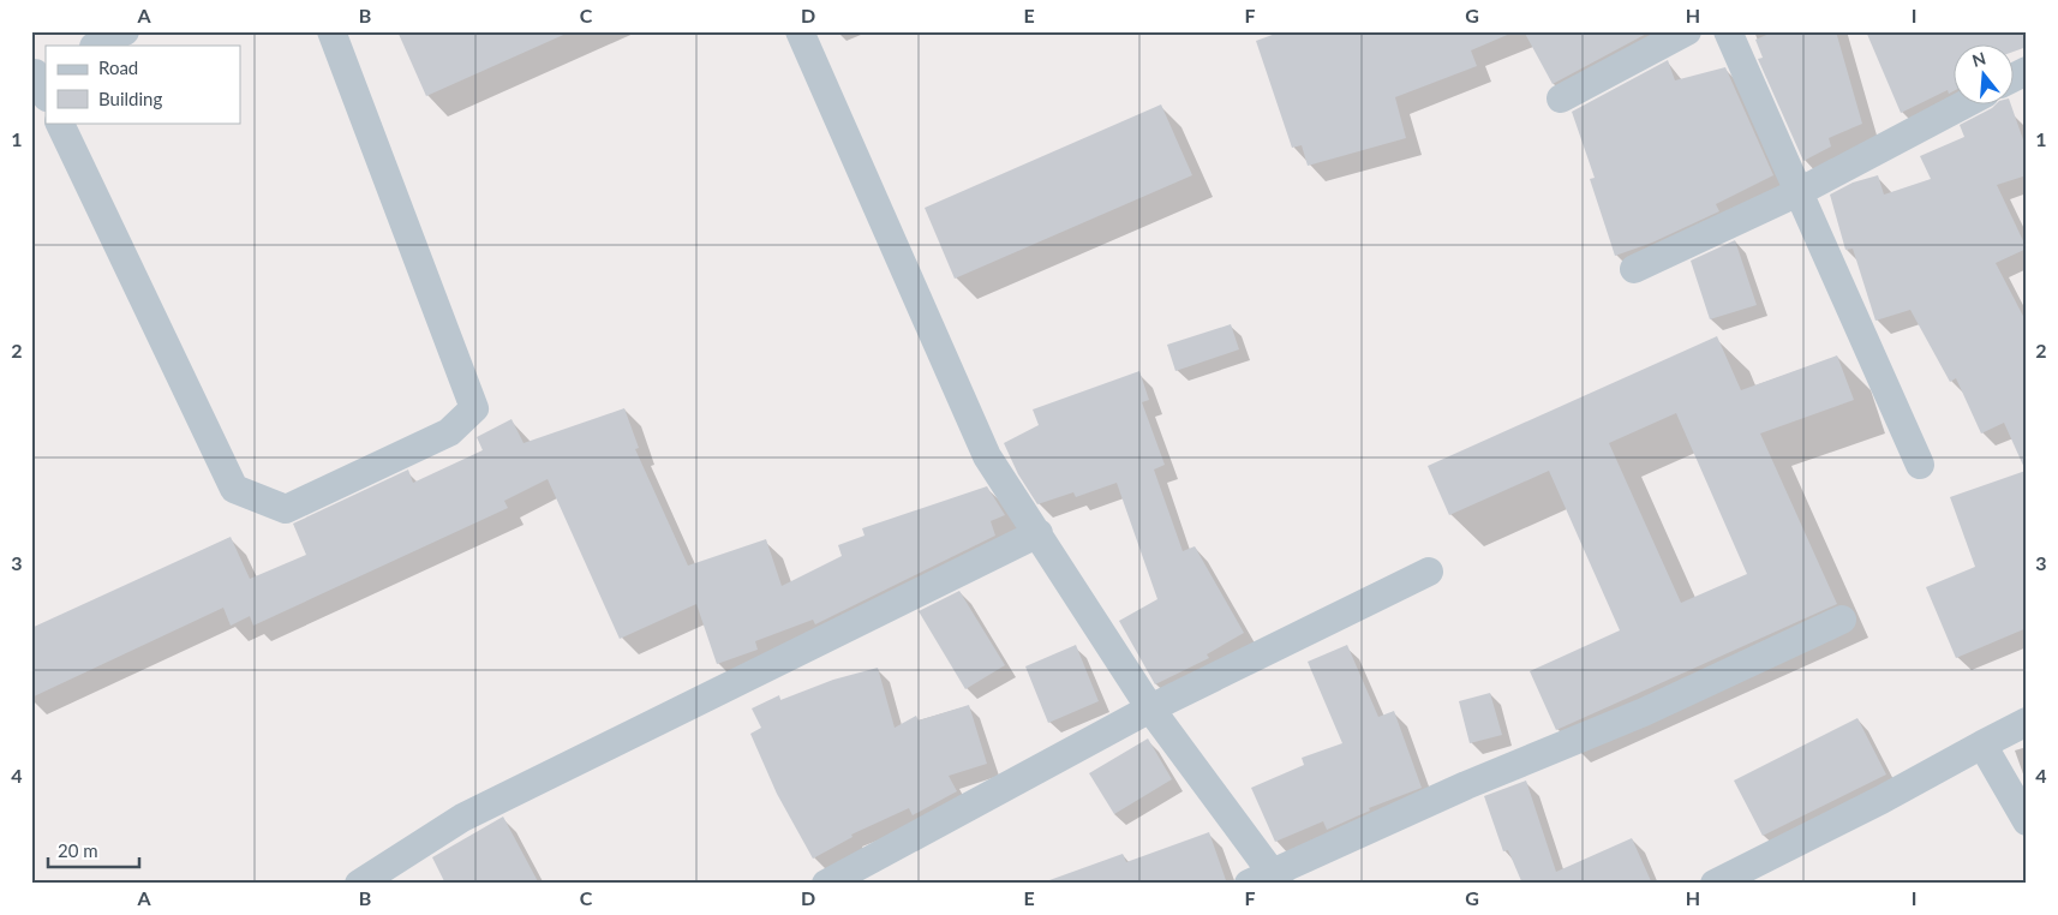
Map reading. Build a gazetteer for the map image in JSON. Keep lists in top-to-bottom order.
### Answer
{
  "legend": ["Road", "Building"],
  "scale_bar": "20 m",
  "north": "top",
  "grid": {
    "columns": [
      "A",
      "B",
      "C",
      "D",
      "E",
      "F",
      "G",
      "H",
      "I"
    ],
    "rows": [
      "1",
      "2",
      "3",
      "4"
    ]
  }
}
